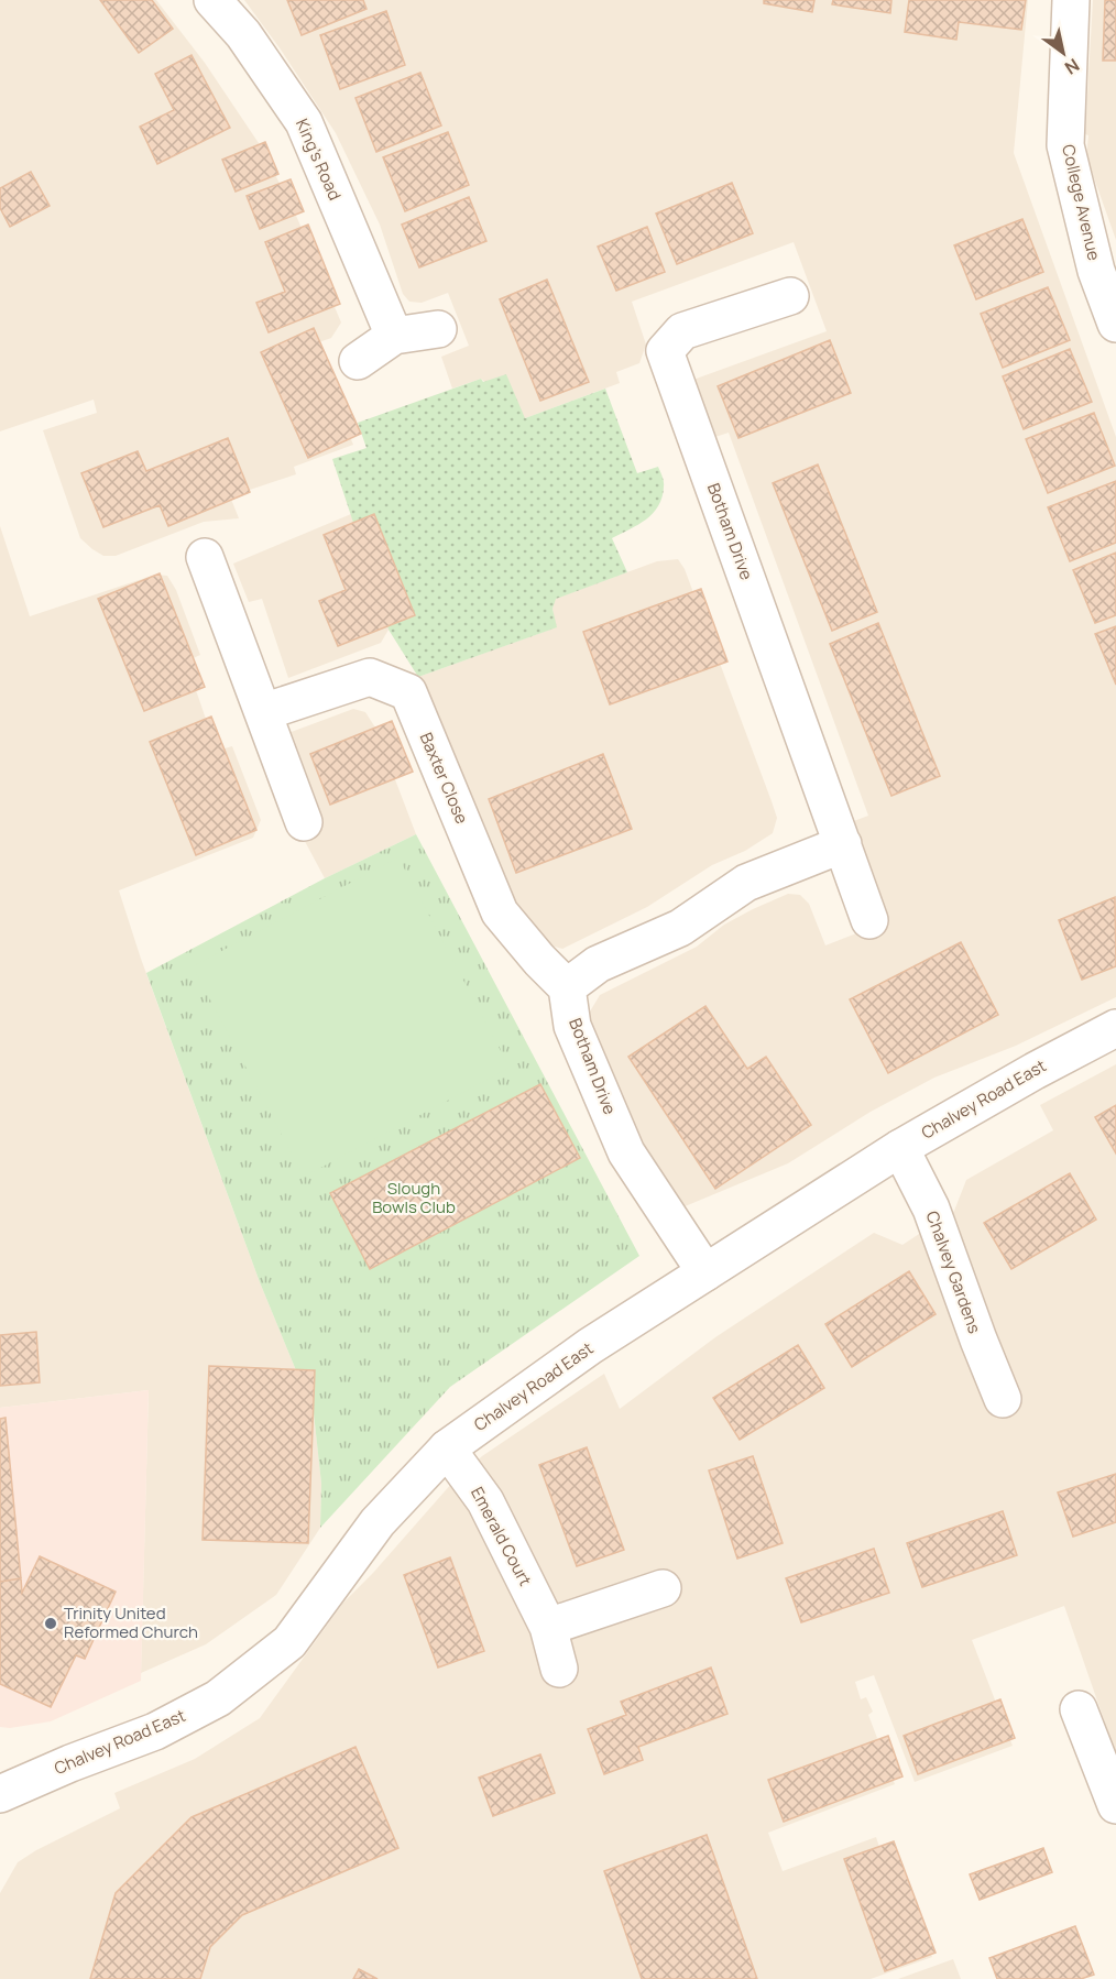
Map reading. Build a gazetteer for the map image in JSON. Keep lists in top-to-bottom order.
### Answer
{
  "streets": {
    "street": [
      "King's Road",
      "College Avenue",
      "Botham Drive",
      "Baxter Close",
      "Chalvey Road East",
      "Chalvey Gardens",
      "Emerald Court"
    ]
  },
  "crossings": [
    ["Botham Drive", "Baxter Close"],
    ["Botham Drive", "Chalvey Road East"],
    ["Chalvey Road East", "Chalvey Gardens"],
    ["Chalvey Road East", "Emerald Court"]
  ],
  "parks": ["Slough Bowls Club"],
  "places": ["Trinity United Reformed Church"],
  "north": "bottom right"
}
